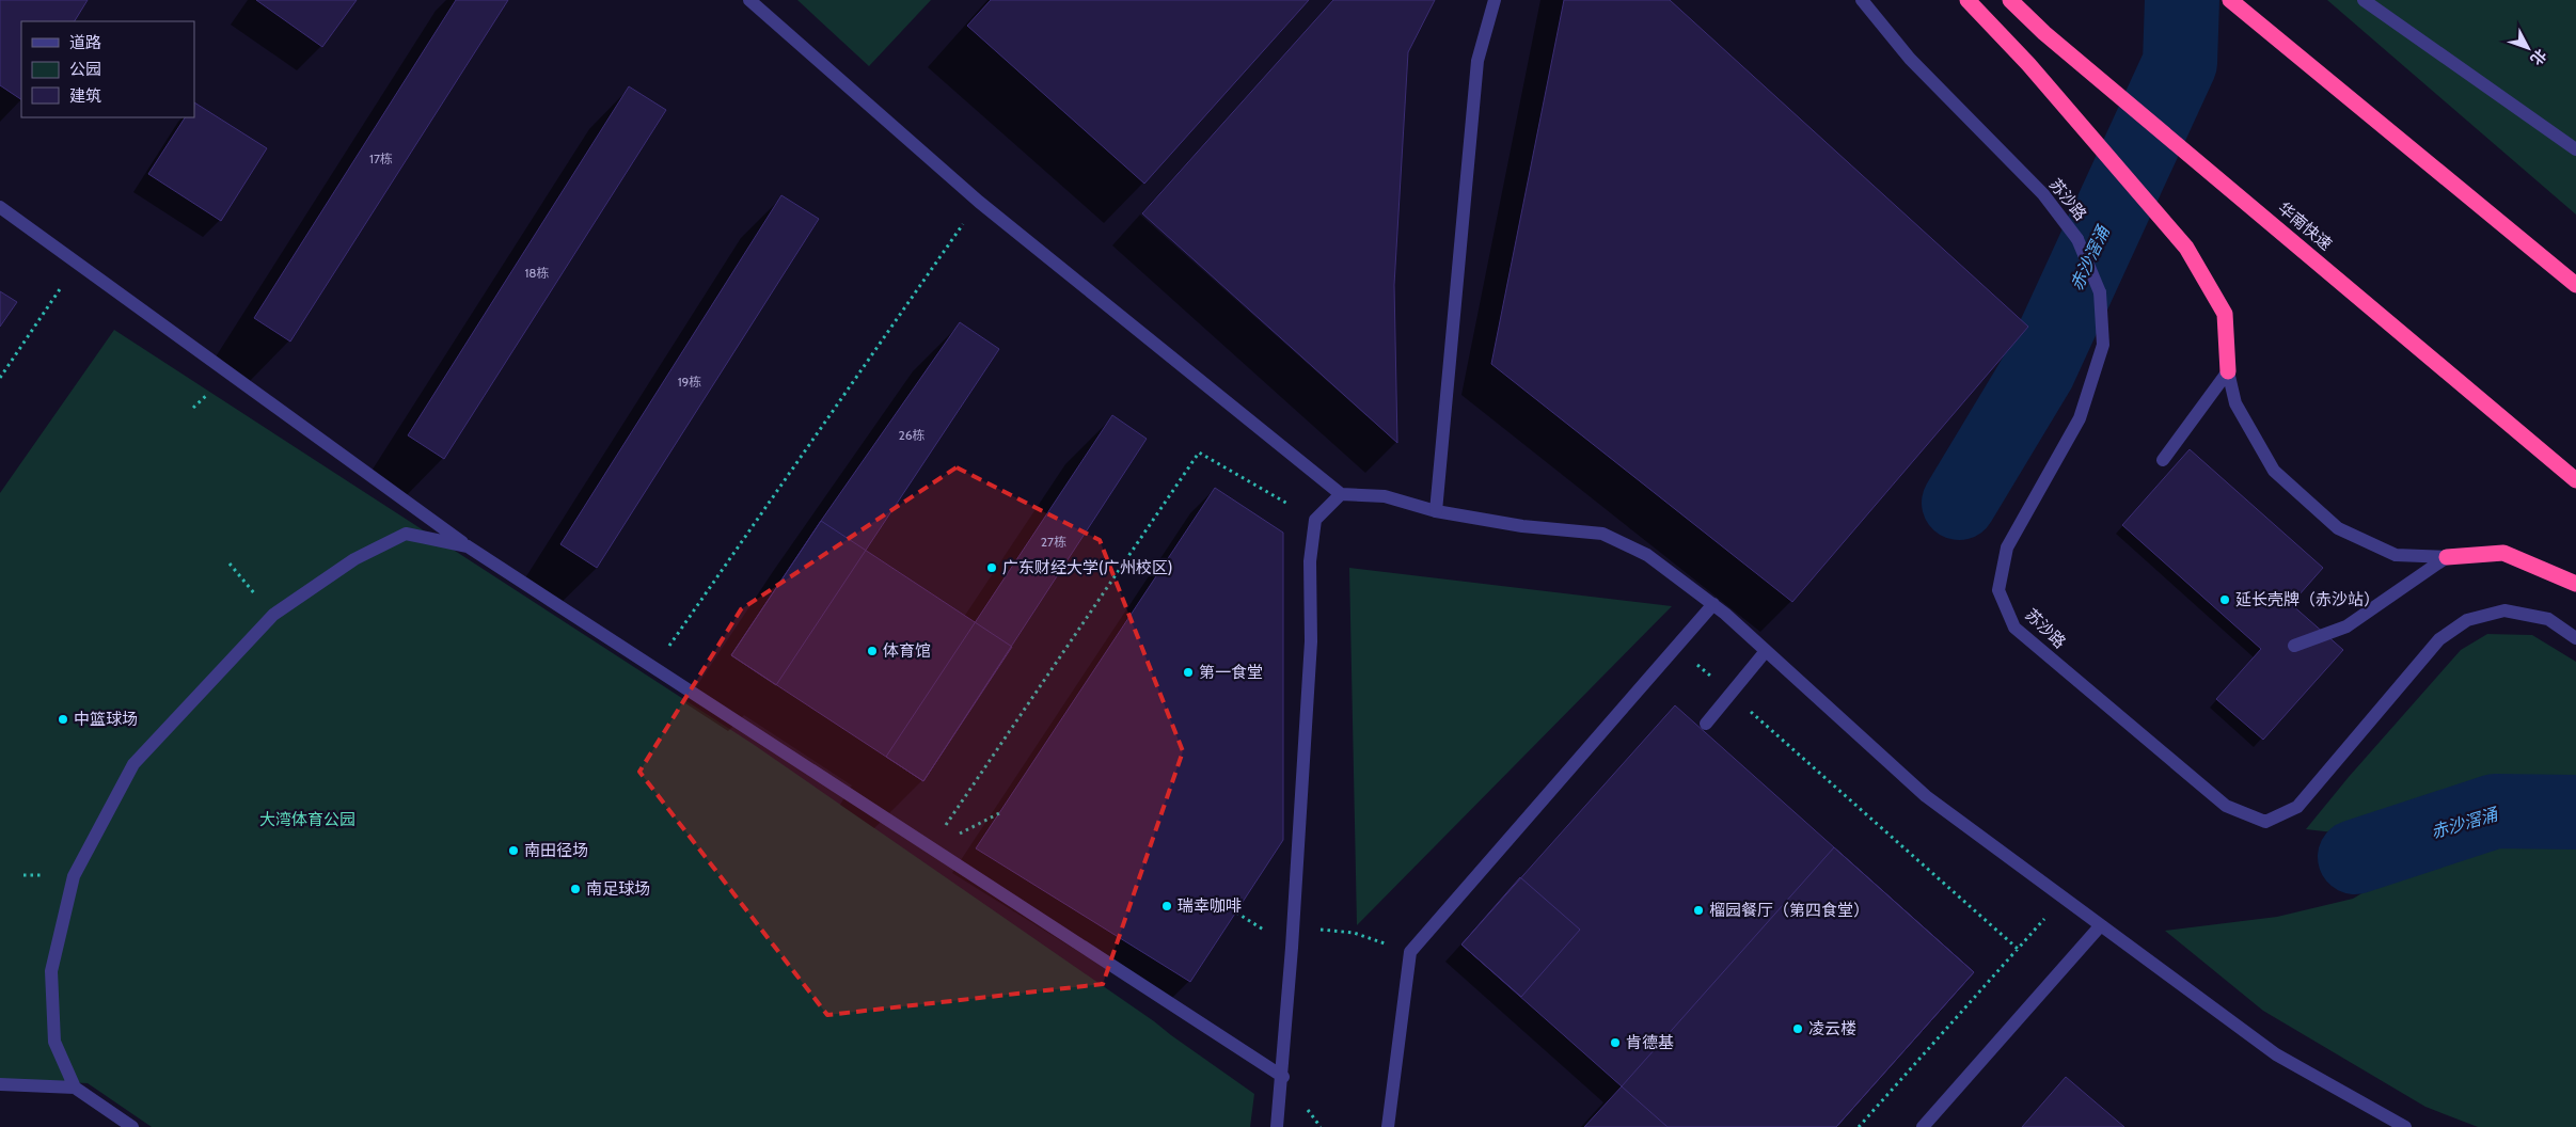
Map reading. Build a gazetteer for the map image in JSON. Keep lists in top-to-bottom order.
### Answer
{
  "streets": {
    "highway": ["华南快速"],
    "street": ["苏沙路"]
  },
  "water": ["赤沙滘涌"],
  "parks": ["大湾体育公园"],
  "places": [
    "广东财经大学(广州校区)",
    "延长壳牌（赤沙站）",
    "体育馆",
    "第一食堂",
    "中篮球场",
    "南田径场",
    "南足球场",
    "瑞幸咖啡",
    "榴园餐厅（第四食堂）",
    "凌云楼",
    "肯德基"
  ],
  "house_numbers": [
    "17栋",
    "18栋",
    "19栋",
    "26栋",
    "27栋"
  ],
  "legend": ["道路", "公园", "建筑"],
  "north": "bottom right"
}
